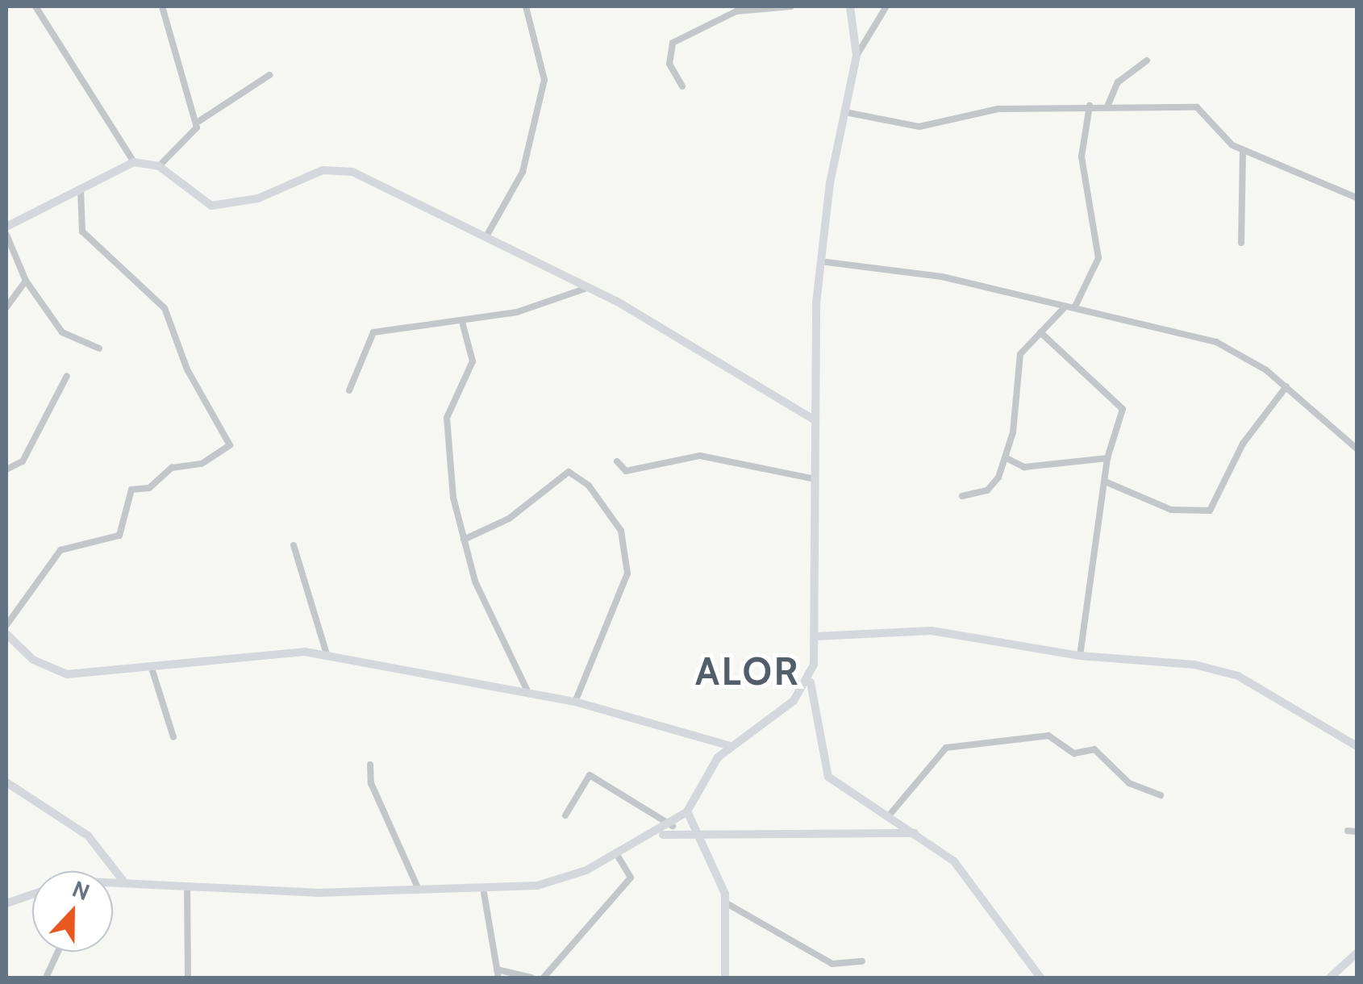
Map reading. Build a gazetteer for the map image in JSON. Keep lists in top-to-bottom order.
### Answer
{
  "districts": ["ALOR"],
  "north": "top"
}
